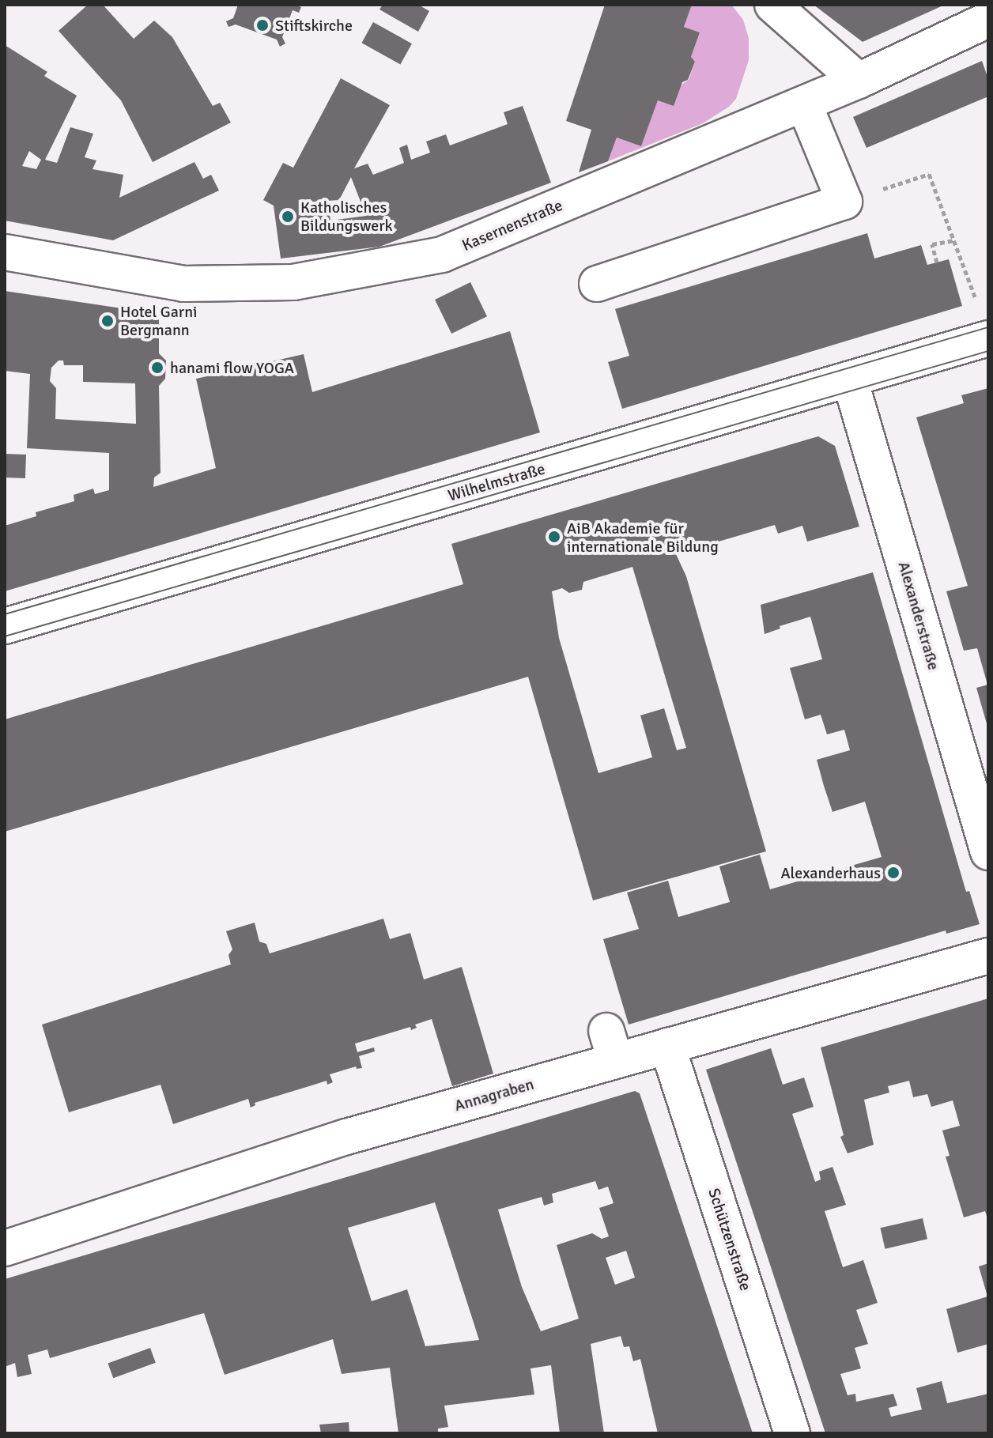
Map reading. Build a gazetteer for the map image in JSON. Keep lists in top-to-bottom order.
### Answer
{
  "streets": {
    "street": [
      "Kasernenstraße",
      "Wilhelmstraße",
      "Alexanderstraße",
      "Annagraben",
      "Schützenstraße"
    ]
  },
  "crossings": [
    ["Wilhelmstraße", "Alexanderstraße"],
    ["Annagraben", "Schützenstraße"]
  ],
  "places": [
    "Stiftskirche",
    "Katholisches Bildungswerk",
    "Hotel Garni Bergmann",
    "hanami flow YOGA",
    "AiB Akademie für internationale Bildung",
    "Alexanderhaus"
  ]
}
